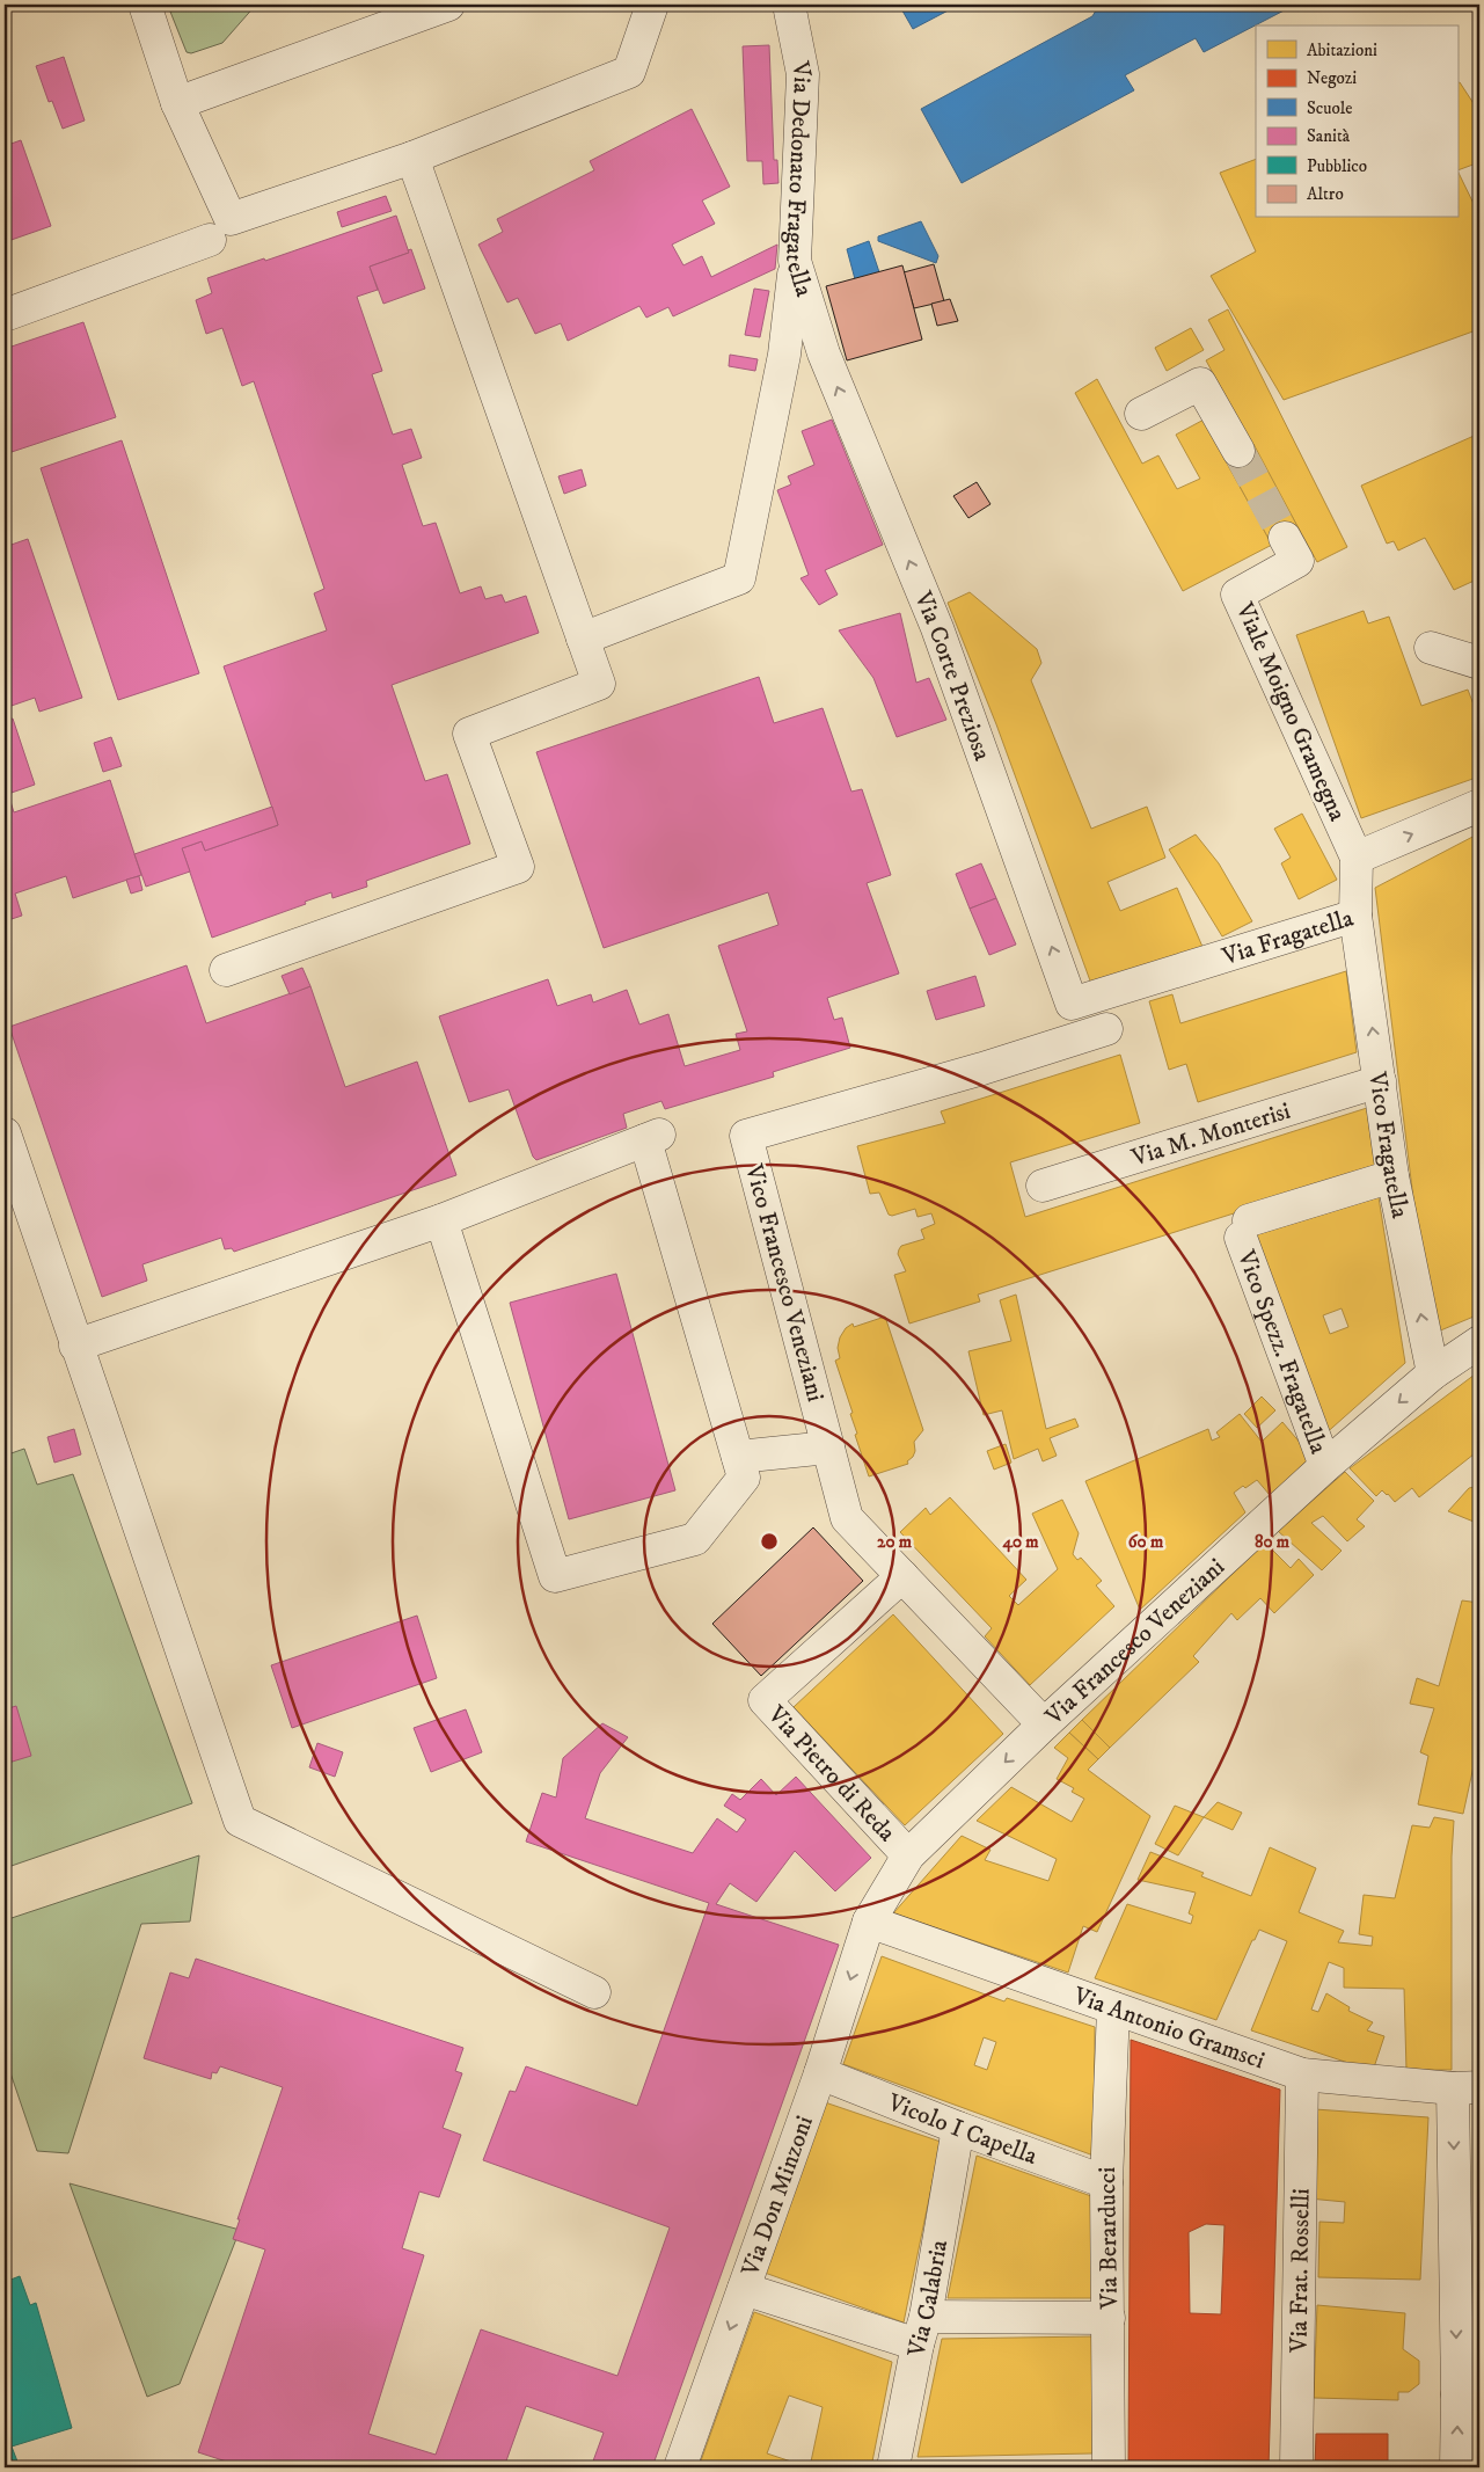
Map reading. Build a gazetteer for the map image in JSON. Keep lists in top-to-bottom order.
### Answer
{
  "streets": {
    "street": [
      "Via Dedonato Fragatella",
      "Via Corte Preziosa",
      "Viale Moigno Gramegna",
      "Via Fragatella",
      "Via M. Monterisi",
      "Vico Fragatella",
      "Vico Francesco Veneziani",
      "Vico Spezz. Fragatella",
      "Via Francesco Veneziani",
      "Via Pietro di Reda",
      "Via Antonio Gramsci",
      "Vicolo I Capella",
      "Via Don Minzoni",
      "Via Berarducci",
      "Via Frat. Rosselli",
      "Via Calabria"
    ]
  },
  "crossings": [
    ["Via Dedonato Fragatella", "Via Corte Preziosa"],
    ["Via Corte Preziosa", "Via Fragatella"],
    ["Viale Moigno Gramegna", "Via Fragatella"],
    ["Via Fragatella", "Vico Fragatella"],
    ["Via M. Monterisi", "Vico Fragatella"],
    ["Vico Fragatella", "Vico Spezz. Fragatella"],
    ["Vico Fragatella", "Via Francesco Veneziani"],
    ["Vico Francesco Veneziani", "Via Francesco Veneziani"],
    ["Vico Francesco Veneziani", "Via Pietro di Reda"],
    ["Vico Spezz. Fragatella", "Via Francesco Veneziani"],
    ["Via Francesco Veneziani", "Via Pietro di Reda"],
    ["Via Francesco Veneziani", "Via Antonio Gramsci"],
    ["Via Francesco Veneziani", "Via Don Minzoni"],
    ["Via Antonio Gramsci", "Via Don Minzoni"],
    ["Via Antonio Gramsci", "Via Berarducci"],
    ["Via Antonio Gramsci", "Via Frat. Rosselli"],
    ["Vicolo I Capella", "Via Don Minzoni"],
    ["Vicolo I Capella", "Via Berarducci"],
    ["Vicolo I Capella", "Via Calabria"]
  ],
  "one_way": [
    "Via Corte Preziosa",
    "Vico Fragatella",
    "Via Francesco Veneziani",
    "Via Don Minzoni"
  ],
  "legend": [
    "Abitazioni",
    "Negozi",
    "Scuole",
    "Sanità",
    "Pubblico",
    "Altro"
  ],
  "rings": [
    "20 m",
    "40 m",
    "60 m",
    "80 m"
  ]
}
